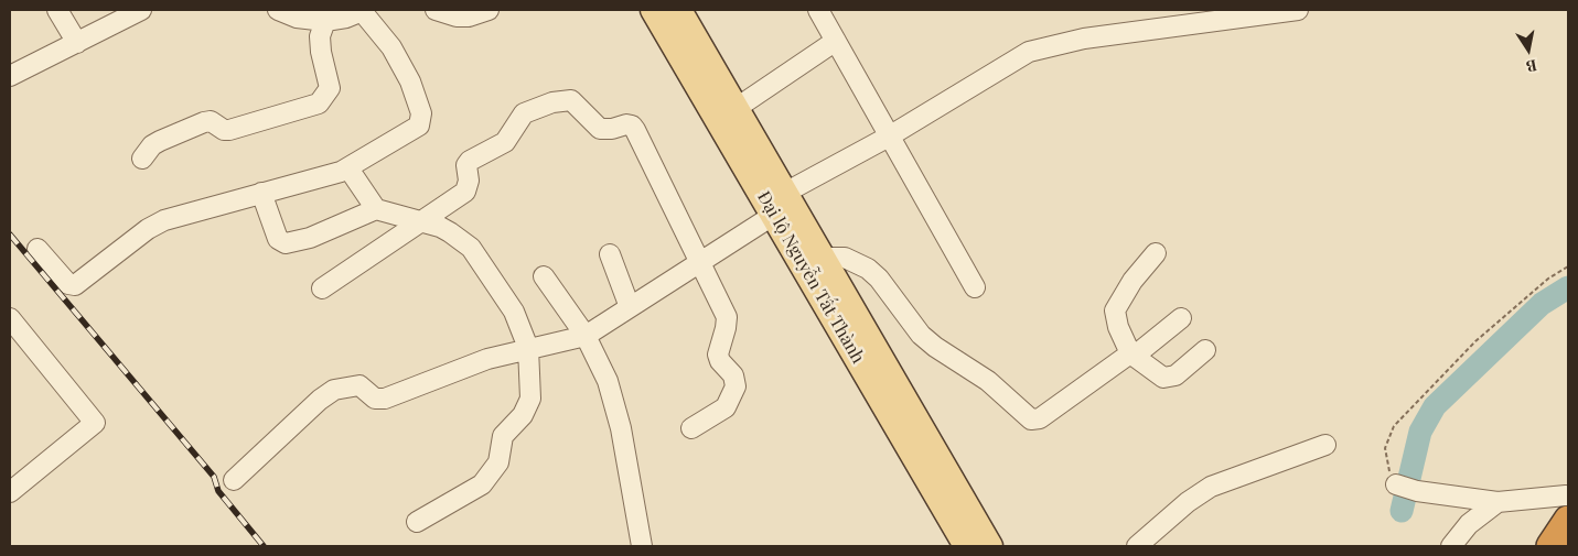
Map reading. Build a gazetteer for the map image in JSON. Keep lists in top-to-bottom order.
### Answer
{
  "streets": {
    "main road": ["Đại lộ Nguyễn Tất Thành"]
  },
  "north": "bottom"
}
